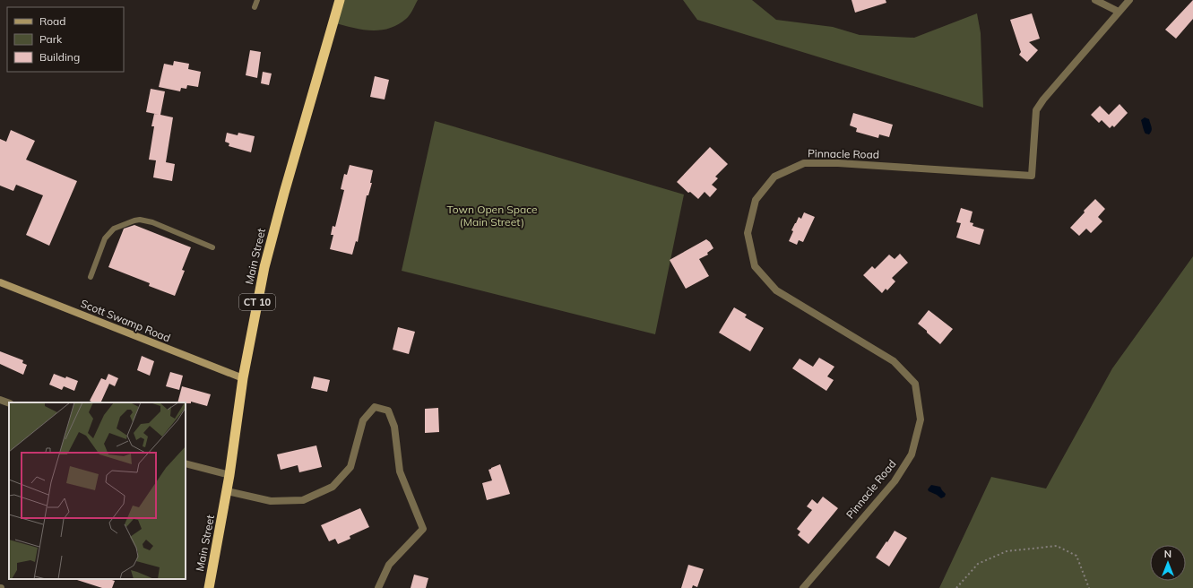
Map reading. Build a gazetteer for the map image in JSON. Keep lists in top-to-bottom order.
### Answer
{
  "streets": {
    "highway": ["Main Street", "CT 10"],
    "main road": ["Scott Swamp Road"],
    "street": ["Pinnacle Road"]
  },
  "crossings": [
    ["Main Street", "Scott Swamp Road"]
  ],
  "parks": ["Town Open Space (Main Street)"],
  "legend": ["Road", "Park", "Building"],
  "north": "top"
}
